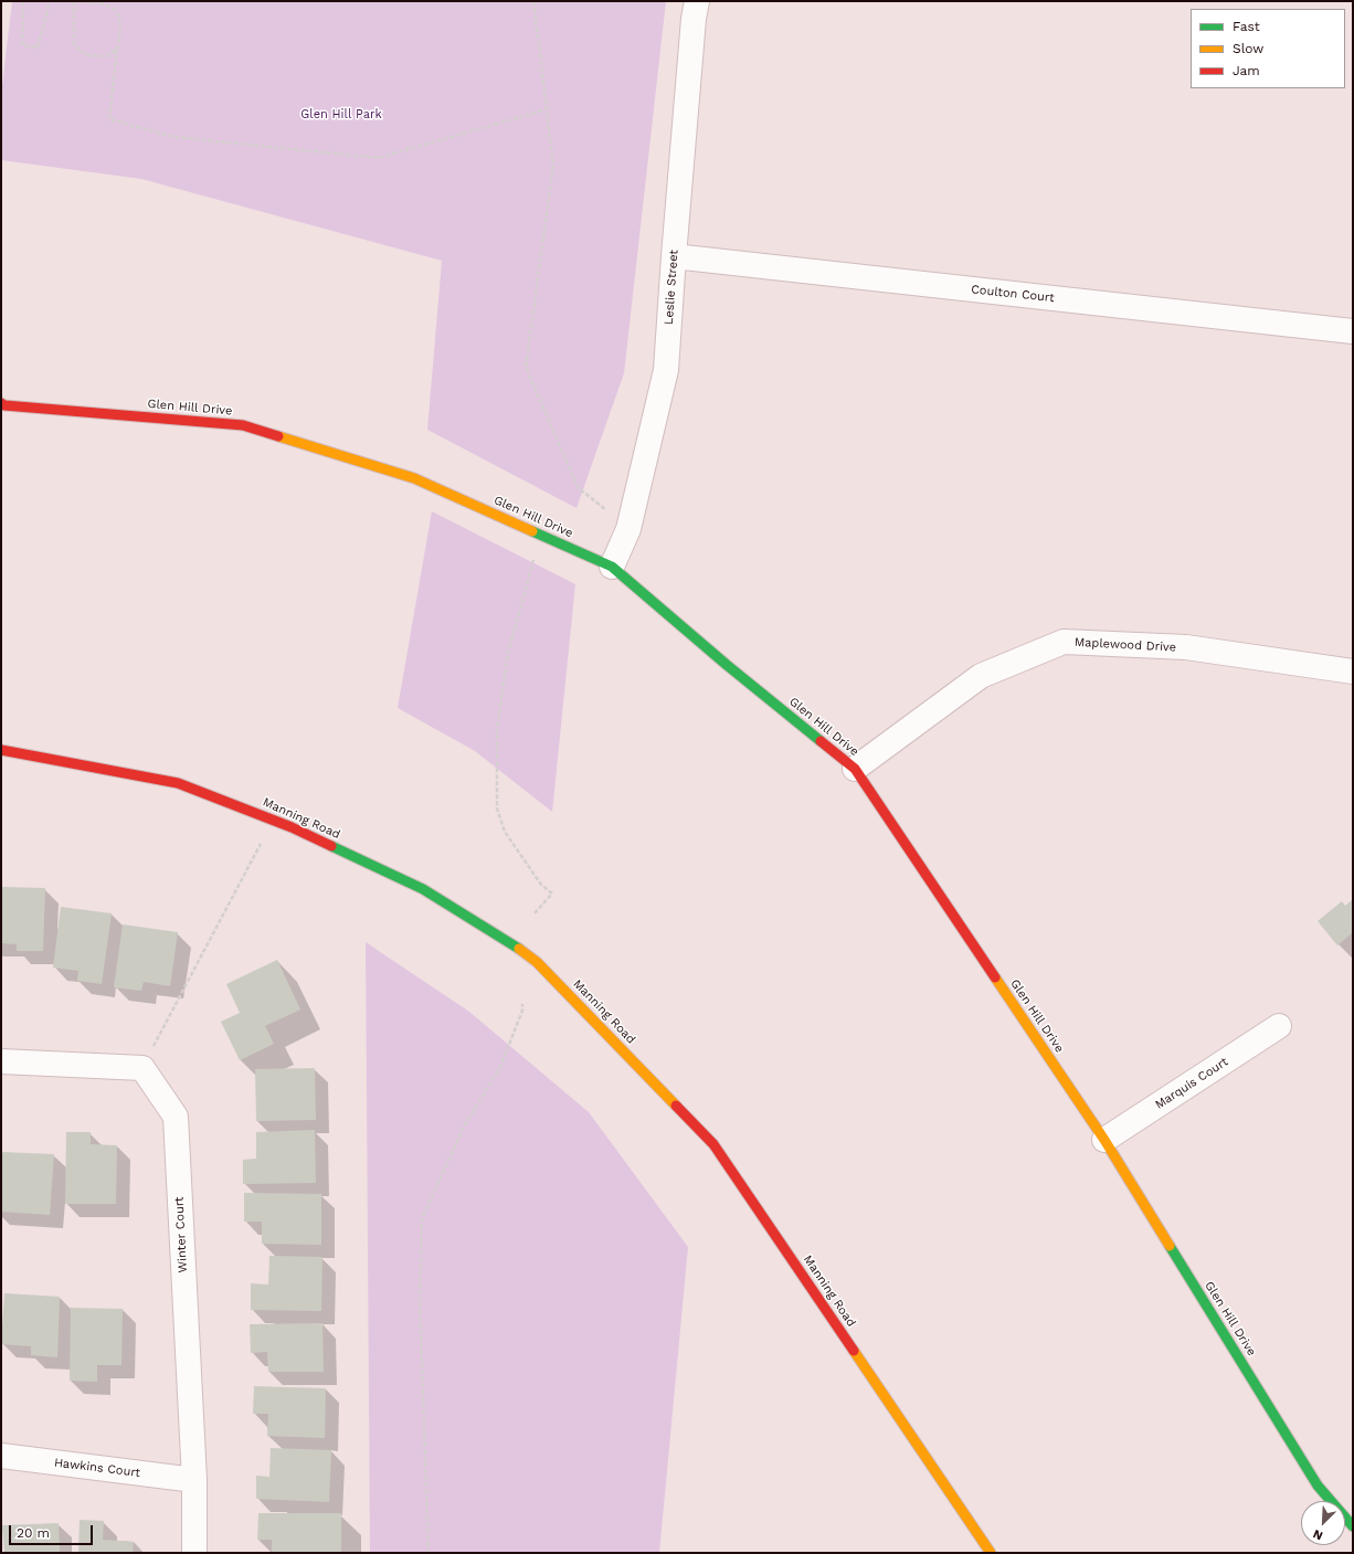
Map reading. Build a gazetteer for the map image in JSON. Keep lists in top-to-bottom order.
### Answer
{
  "streets": {
    "street": [
      "Leslie Street",
      "Coulton Court",
      "Glen Hill Drive",
      "Maplewood Drive",
      "Manning Road",
      "Marquis Court",
      "Winter Court",
      "Hawkins Court"
    ]
  },
  "crossings": [
    ["Leslie Street", "Coulton Court"],
    ["Leslie Street", "Glen Hill Drive"],
    ["Glen Hill Drive", "Maplewood Drive"],
    ["Glen Hill Drive", "Marquis Court"],
    ["Winter Court", "Hawkins Court"]
  ],
  "parks": ["Glen Hill Park"],
  "legend": ["Fast", "Slow", "Jam"],
  "scale_bar": "20 m",
  "north": "bottom left"
}
